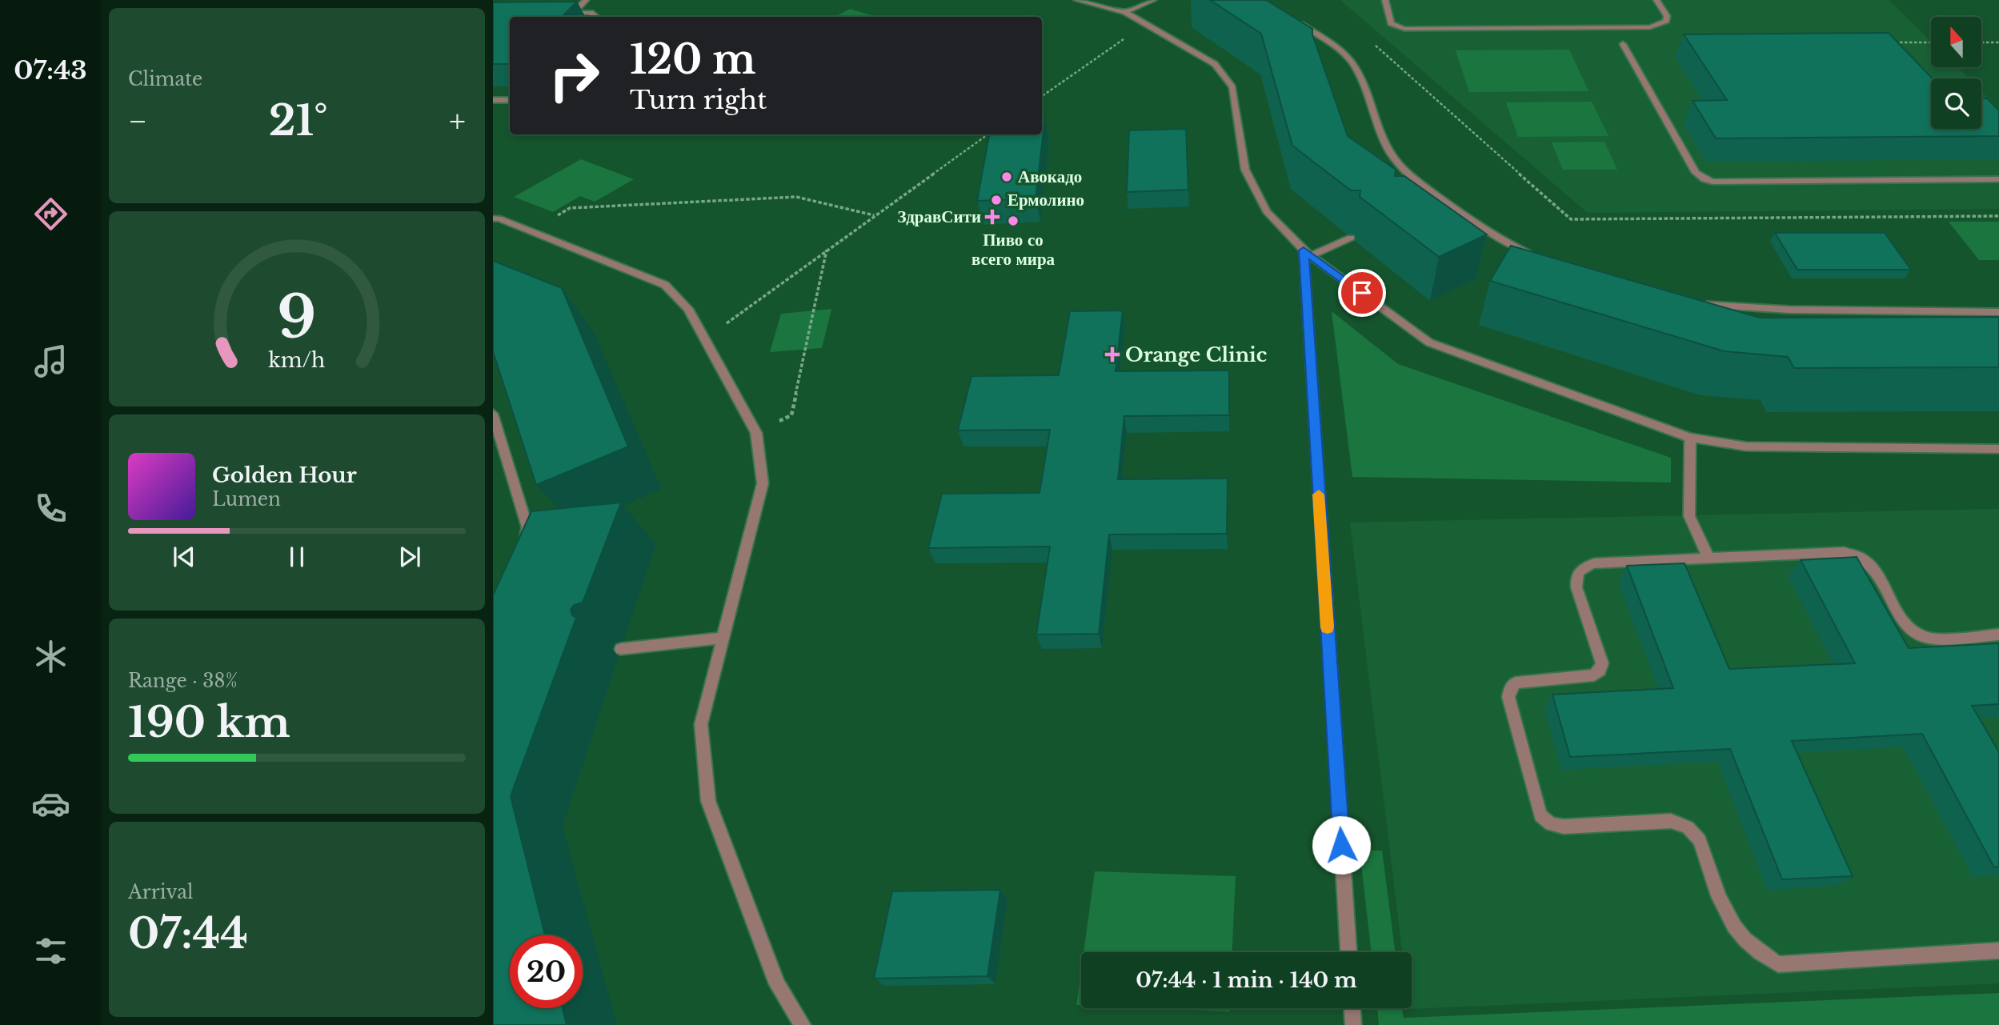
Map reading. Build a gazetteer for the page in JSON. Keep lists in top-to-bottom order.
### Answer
{
  "places": {
    "other": ["Авокадо", "Ермолино", "Пиво со всего мира"],
    "health": ["ЗдравСити", "Orange Clinic"]
  },
  "north": "top",
  "page": {
    "tabs": "07:43",
    "tile": [
      "Climate",
      ["Range · 38%", "190 km"],
      ["Arrival", "07:44"]
    ],
    "turn": ["120 m", "Turn right"],
    "heat": ["−", "21°", "+"],
    "song": ["Golden Hour", "Lumen"],
    "limit": "20",
    "trip": "07:44 · 1 min · 140 m",
    "gauge": ["9", "km/h"]
  }
}
